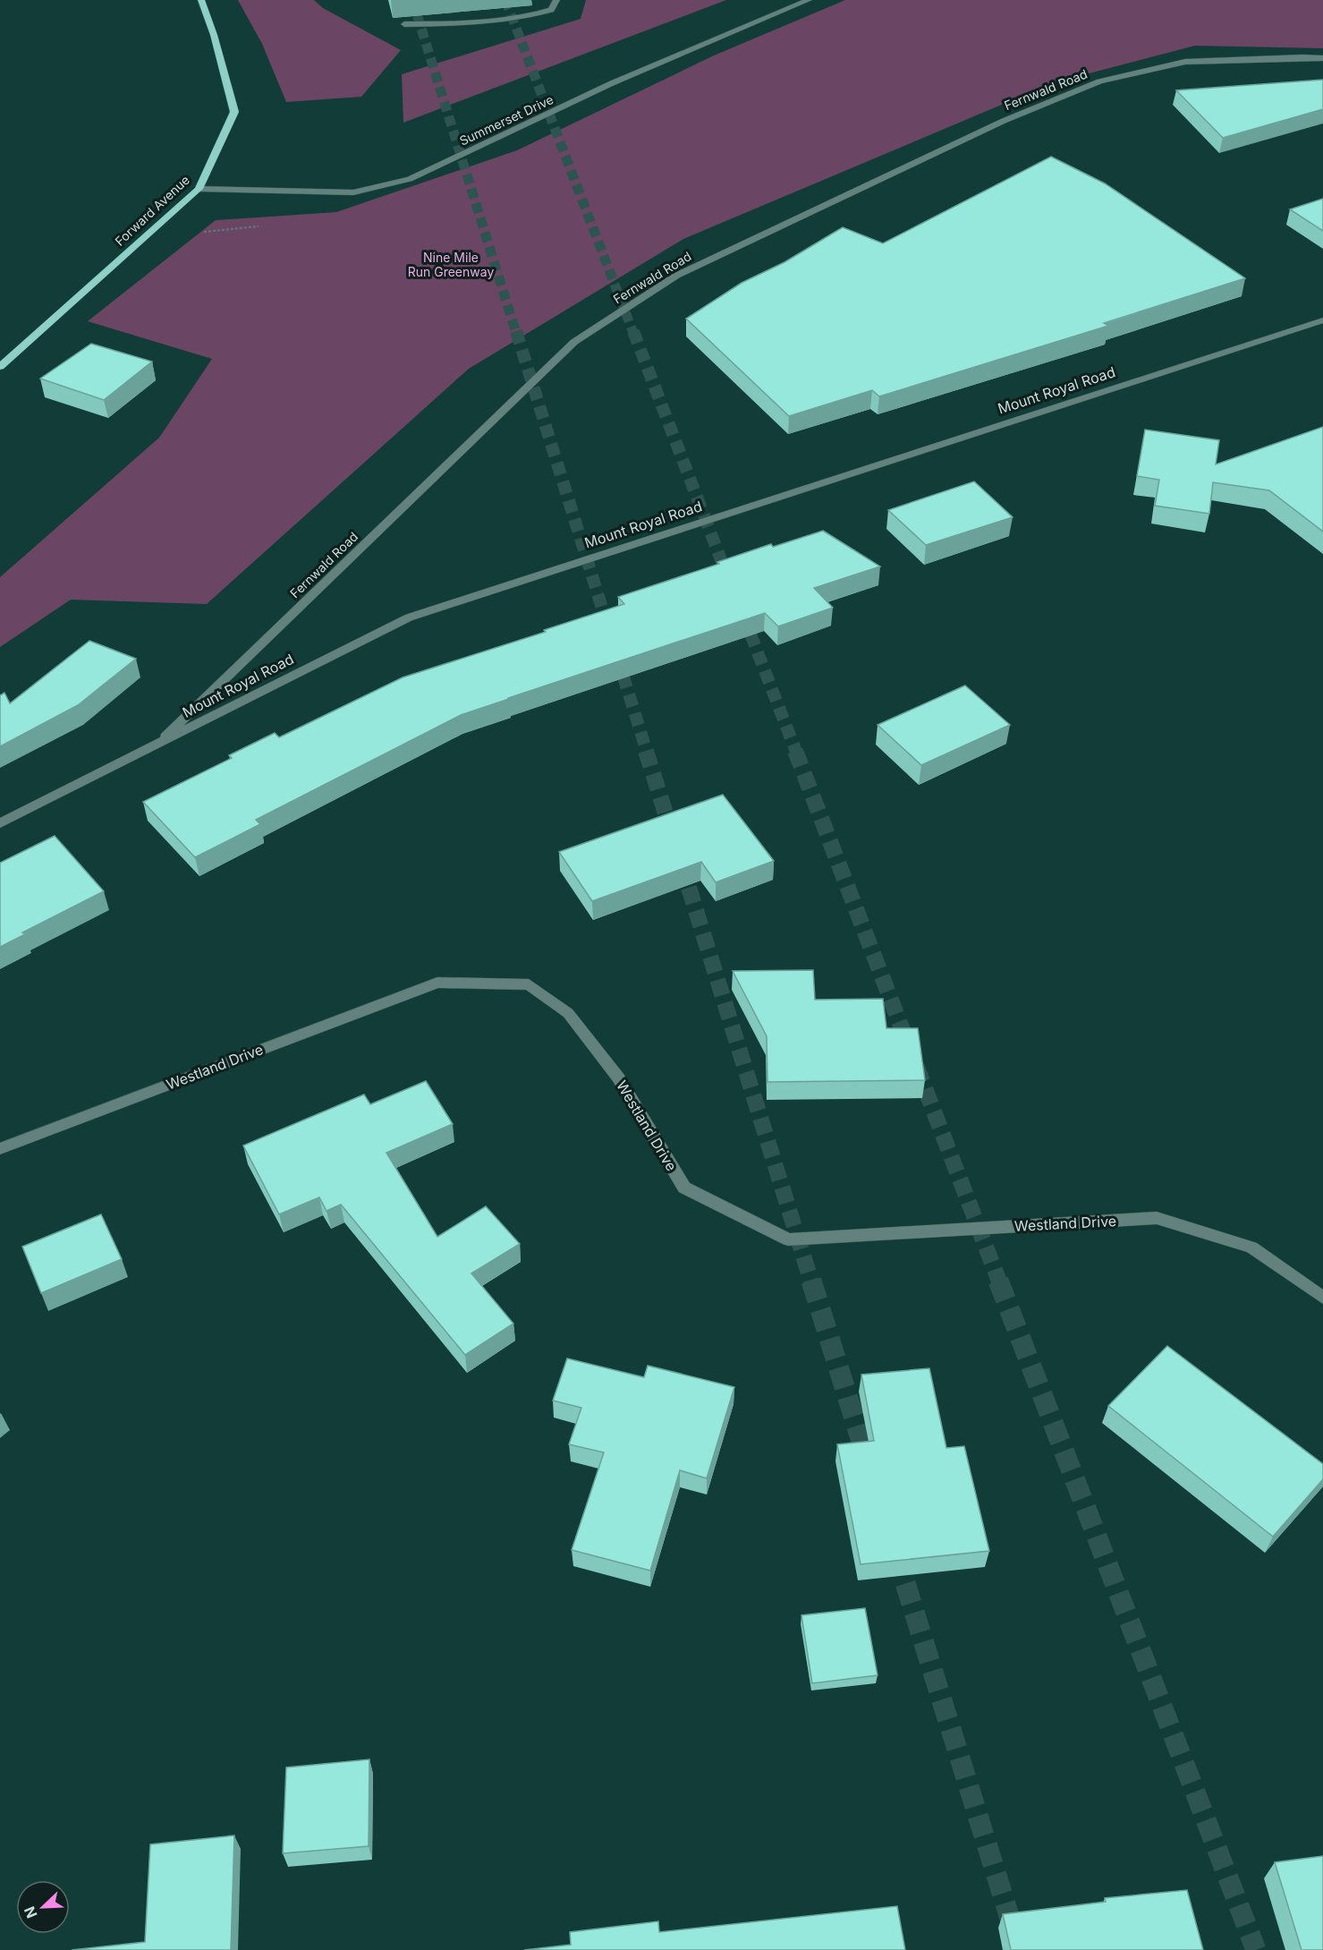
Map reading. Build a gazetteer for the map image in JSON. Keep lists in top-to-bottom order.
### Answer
{
  "streets": {
    "main road": ["Forward Avenue"],
    "street": [
      "Fernwald Road",
      "Summerset Drive",
      "Mount Royal Road",
      "Westland Drive"
    ]
  },
  "crossings": [
    ["Fernwald Road", "Mount Royal Road"],
    ["Summerset Drive", "Forward Avenue"]
  ],
  "parks": ["Nine Mile Run Greenway"],
  "north": "bottom left"
}
